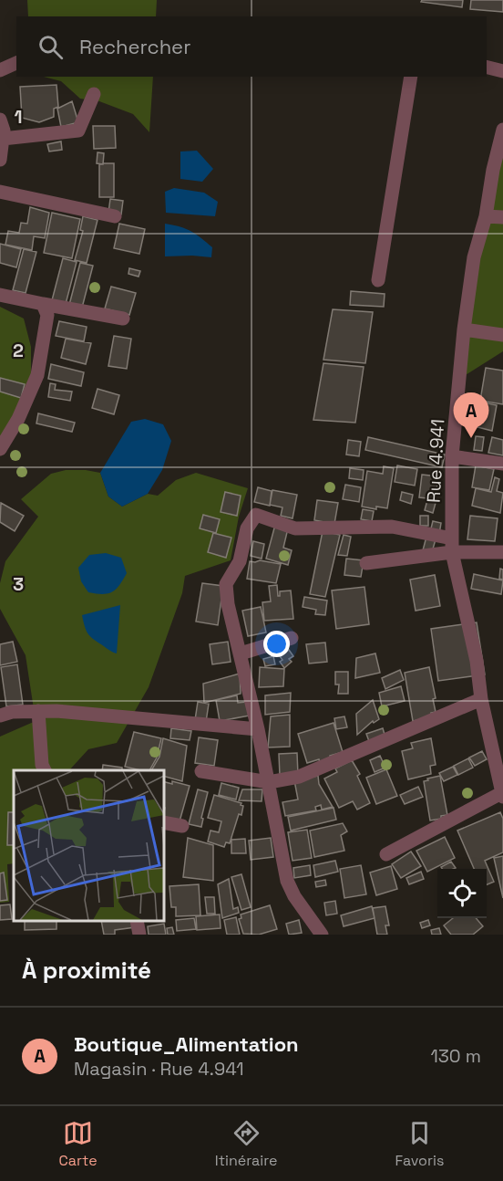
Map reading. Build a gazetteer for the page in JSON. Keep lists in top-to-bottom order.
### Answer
{
  "streets": {
    "street": ["Rue 4.941"]
  },
  "page": {
    "search": "Rechercher",
    "pins": "A",
    "heading": "À proximité",
    "list": [
      {
        "mark": "A",
        "name": "Boutique_Alimentation",
        "note": "Magasin · Rue 4.941",
        "value": "130 m"
      }
    ],
    "nav": ["Carte", "Itinéraire", "Favoris"]
  },
  "grid": {
    "rows": ["1", "2", "3"]
  }
}
